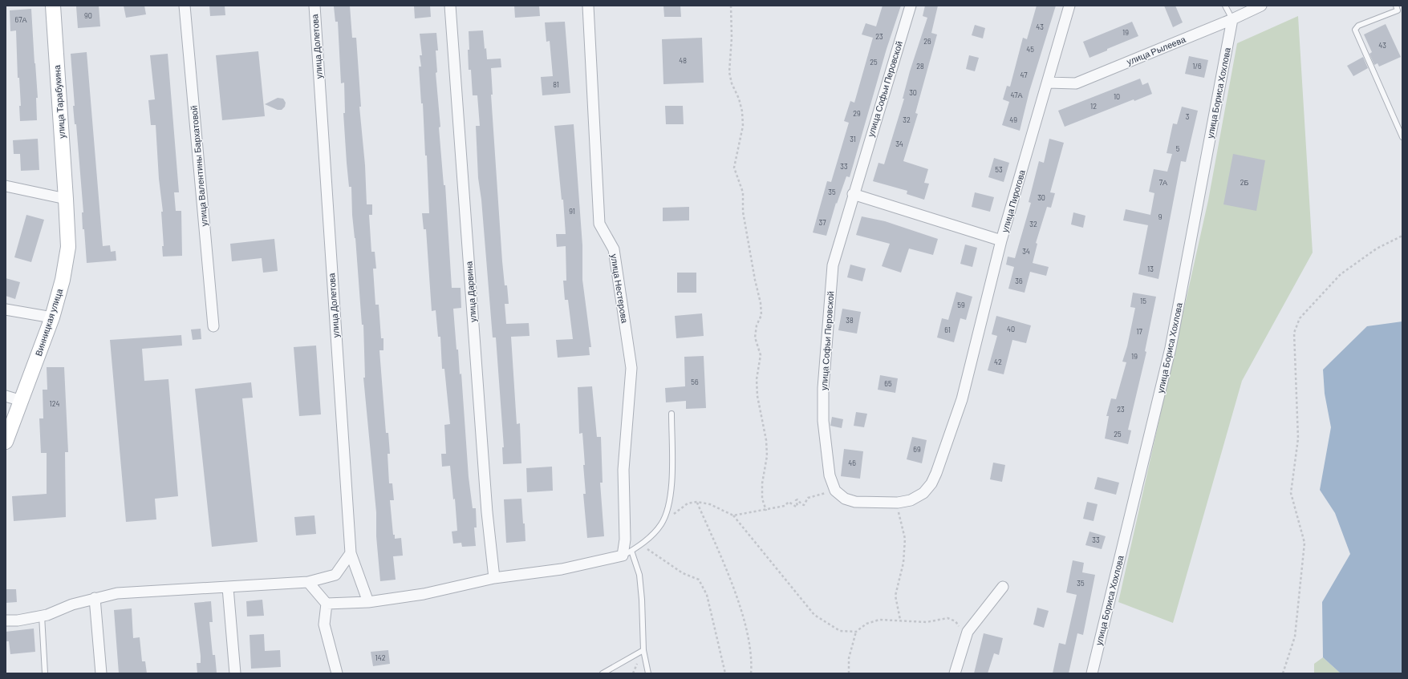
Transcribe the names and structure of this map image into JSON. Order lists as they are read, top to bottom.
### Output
{
  "streets": {
    "main road": ["улица Тарабукина", "Винницкая улица"],
    "street": [
      "улица Долетова",
      "улица Рылеева",
      "улица Софьи Перовской",
      "улица Бориса Хохлова",
      "улица Валентины Бархатовой",
      "улица Пирогова",
      "улица Нестерова",
      "улица Дарвина"
    ]
  },
  "crossings": [
    ["улица Рылеева", "улица Бориса Хохлова"],
    ["улица Рылеева", "улица Пирогова"],
    ["улица Тарабукина", "Винницкая улица"]
  ],
  "house_numbers": [
    "90",
    "67А",
    "43",
    "19",
    "23",
    "26",
    "43",
    "45",
    "48",
    "25",
    "28",
    "1/6",
    "47",
    "81",
    "30",
    "47А",
    "10",
    "12",
    "29",
    "3",
    "32",
    "49",
    "31",
    "34",
    "5",
    "33",
    "53",
    "7А",
    "2Б",
    "35",
    "30",
    "91",
    "9",
    "37",
    "32",
    "34",
    "13",
    "36",
    "15",
    "59",
    "38",
    "40",
    "61",
    "17",
    "19",
    "42",
    "56",
    "65",
    "124",
    "23",
    "25",
    "69",
    "46",
    "33",
    "35",
    "142"
  ]
}
